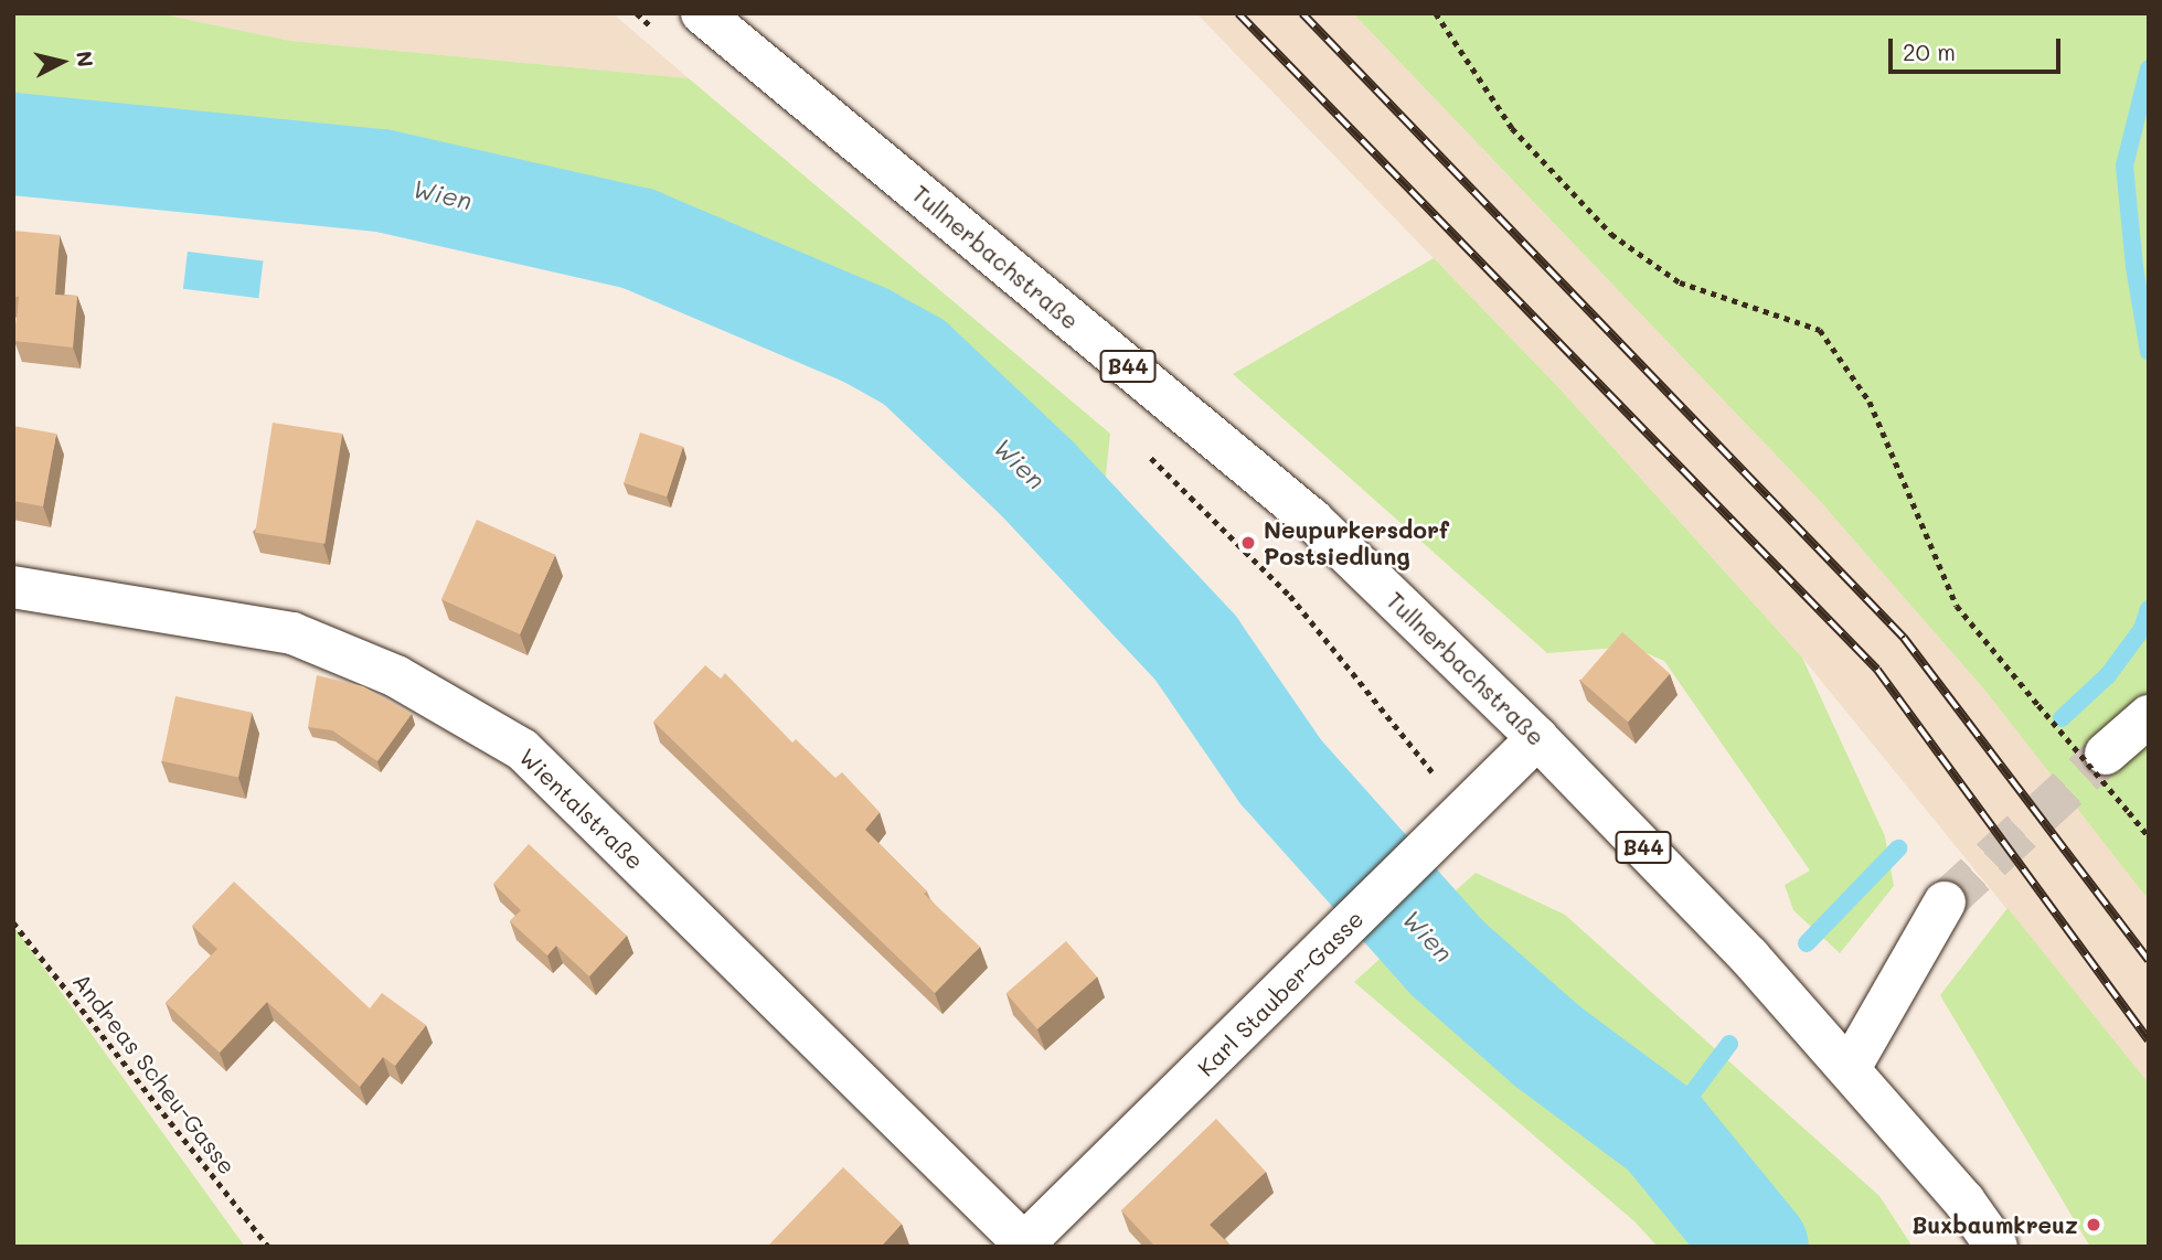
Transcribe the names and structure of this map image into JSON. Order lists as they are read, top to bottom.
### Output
{
  "streets": {
    "street": [
      "Tullnerbachstraße",
      "B44",
      "Wientalstraße",
      "Karl Stauber-Gasse"
    ],
    "path": ["Andreas Scheu-Gasse"]
  },
  "crossings": [
    ["Tullnerbachstraße", "B44"],
    ["Tullnerbachstraße", "Karl Stauber-Gasse"],
    ["Wientalstraße", "Karl Stauber-Gasse"]
  ],
  "water": ["Wien"],
  "places": ["Neupurkersdorf Postsiedlung", "Buxbaumkreuz"],
  "scale_bar": "20 m",
  "north": "right"
}
